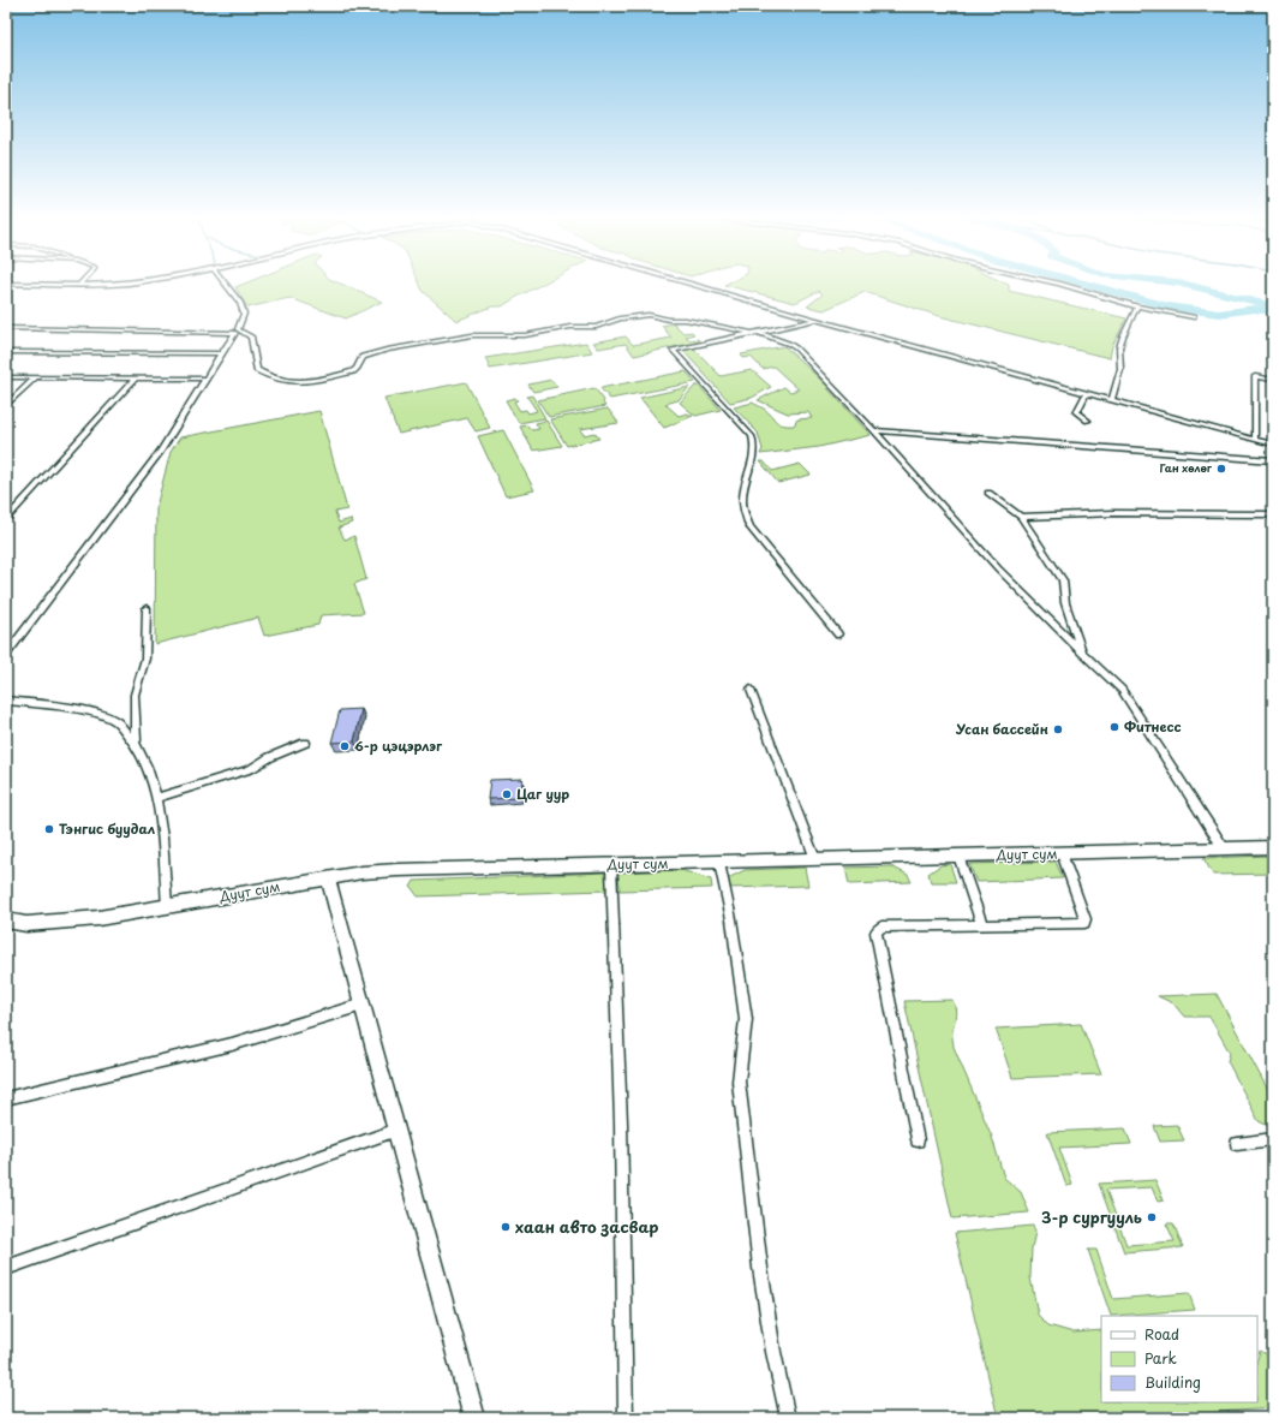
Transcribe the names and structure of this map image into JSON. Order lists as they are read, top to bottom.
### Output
{
  "streets": {
    "main road": ["Дуут сум"]
  },
  "places": [
    "Ган хөлөг",
    "Фитнесс",
    "Усан бассейн",
    "6-р цэцэрлэг",
    "Цаг уур",
    "Тэнгис буудал",
    "3-р сургууль",
    "хаан авто засвар"
  ],
  "legend": ["Road", "Park", "Building"]
}
